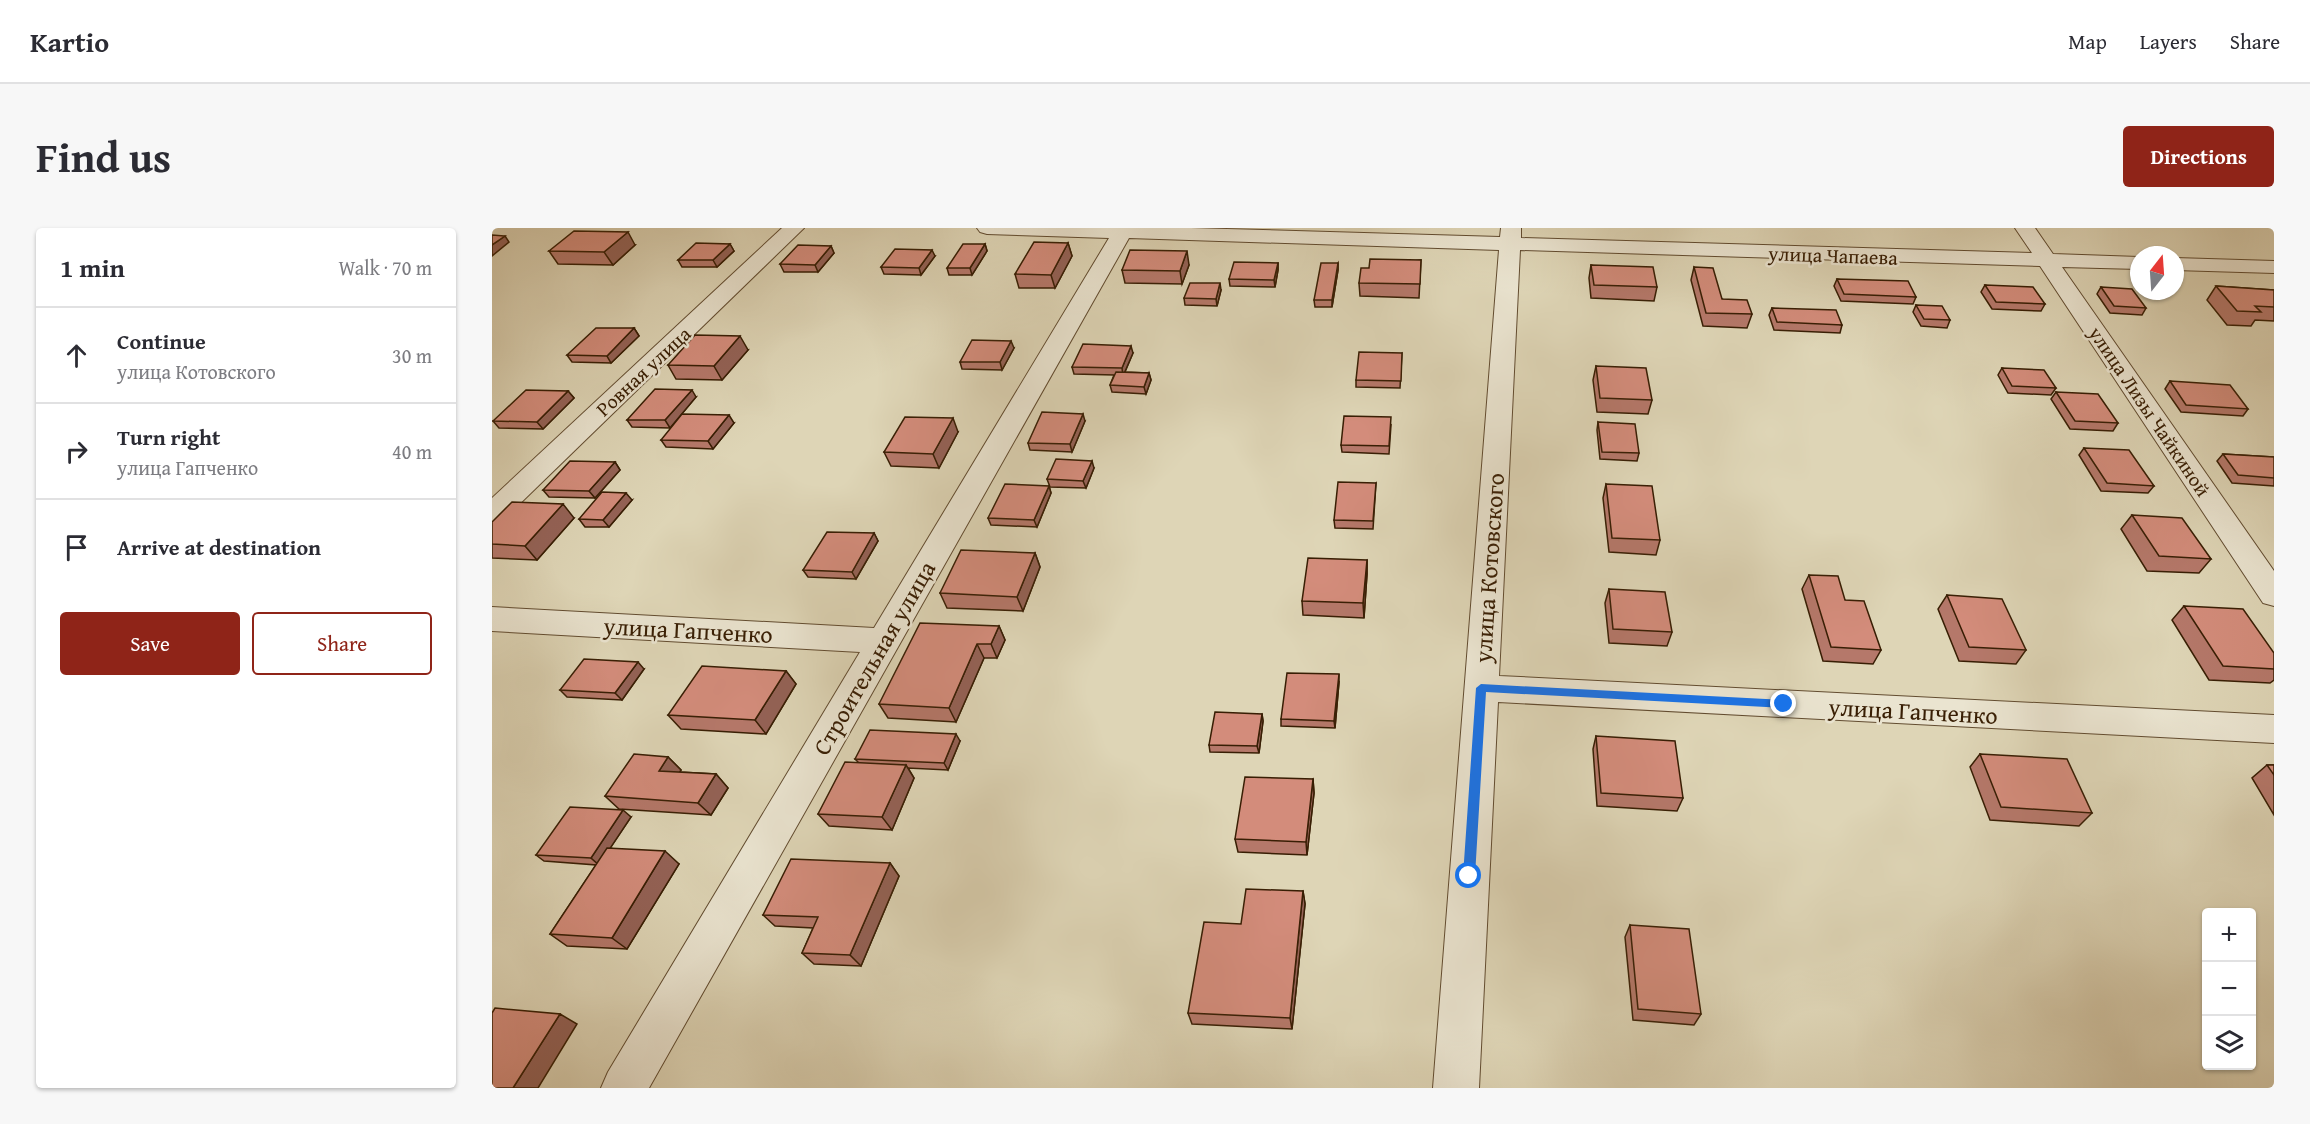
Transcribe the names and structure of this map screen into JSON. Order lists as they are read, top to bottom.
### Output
{
  "streets": {
    "street": [
      "улица Чапаева",
      "Ровная улица",
      "улица Лизы Чайкиной",
      "улица Котовского",
      "улица Гапченко",
      "Строительная улица"
    ]
  },
  "crossings": [
    ["улица Чапаева", "улица Лизы Чайкиной"],
    ["улица Чапаева", "улица Котовского"],
    ["улица Чапаева", "Строительная улица"],
    ["улица Котовского", "улица Гапченко"],
    ["улица Гапченко", "Строительная улица"]
  ],
  "north": "top",
  "page": {
    "header": "Kartio",
    "nav": ["Map", "Layers", "Share"],
    "title": "Find us",
    "buttons": [
      "Directions",
      ["Save", "Share"]
    ],
    "heading": ["1 min", "Walk · 70 m"],
    "list": [
      ["Continue", "улица Котовского", "30 m"],
      ["Turn right", "улица Гапченко", "40 m"],
      "Arrive at destination"
    ],
    "map_buttons": ["+", "−"]
  }
}
